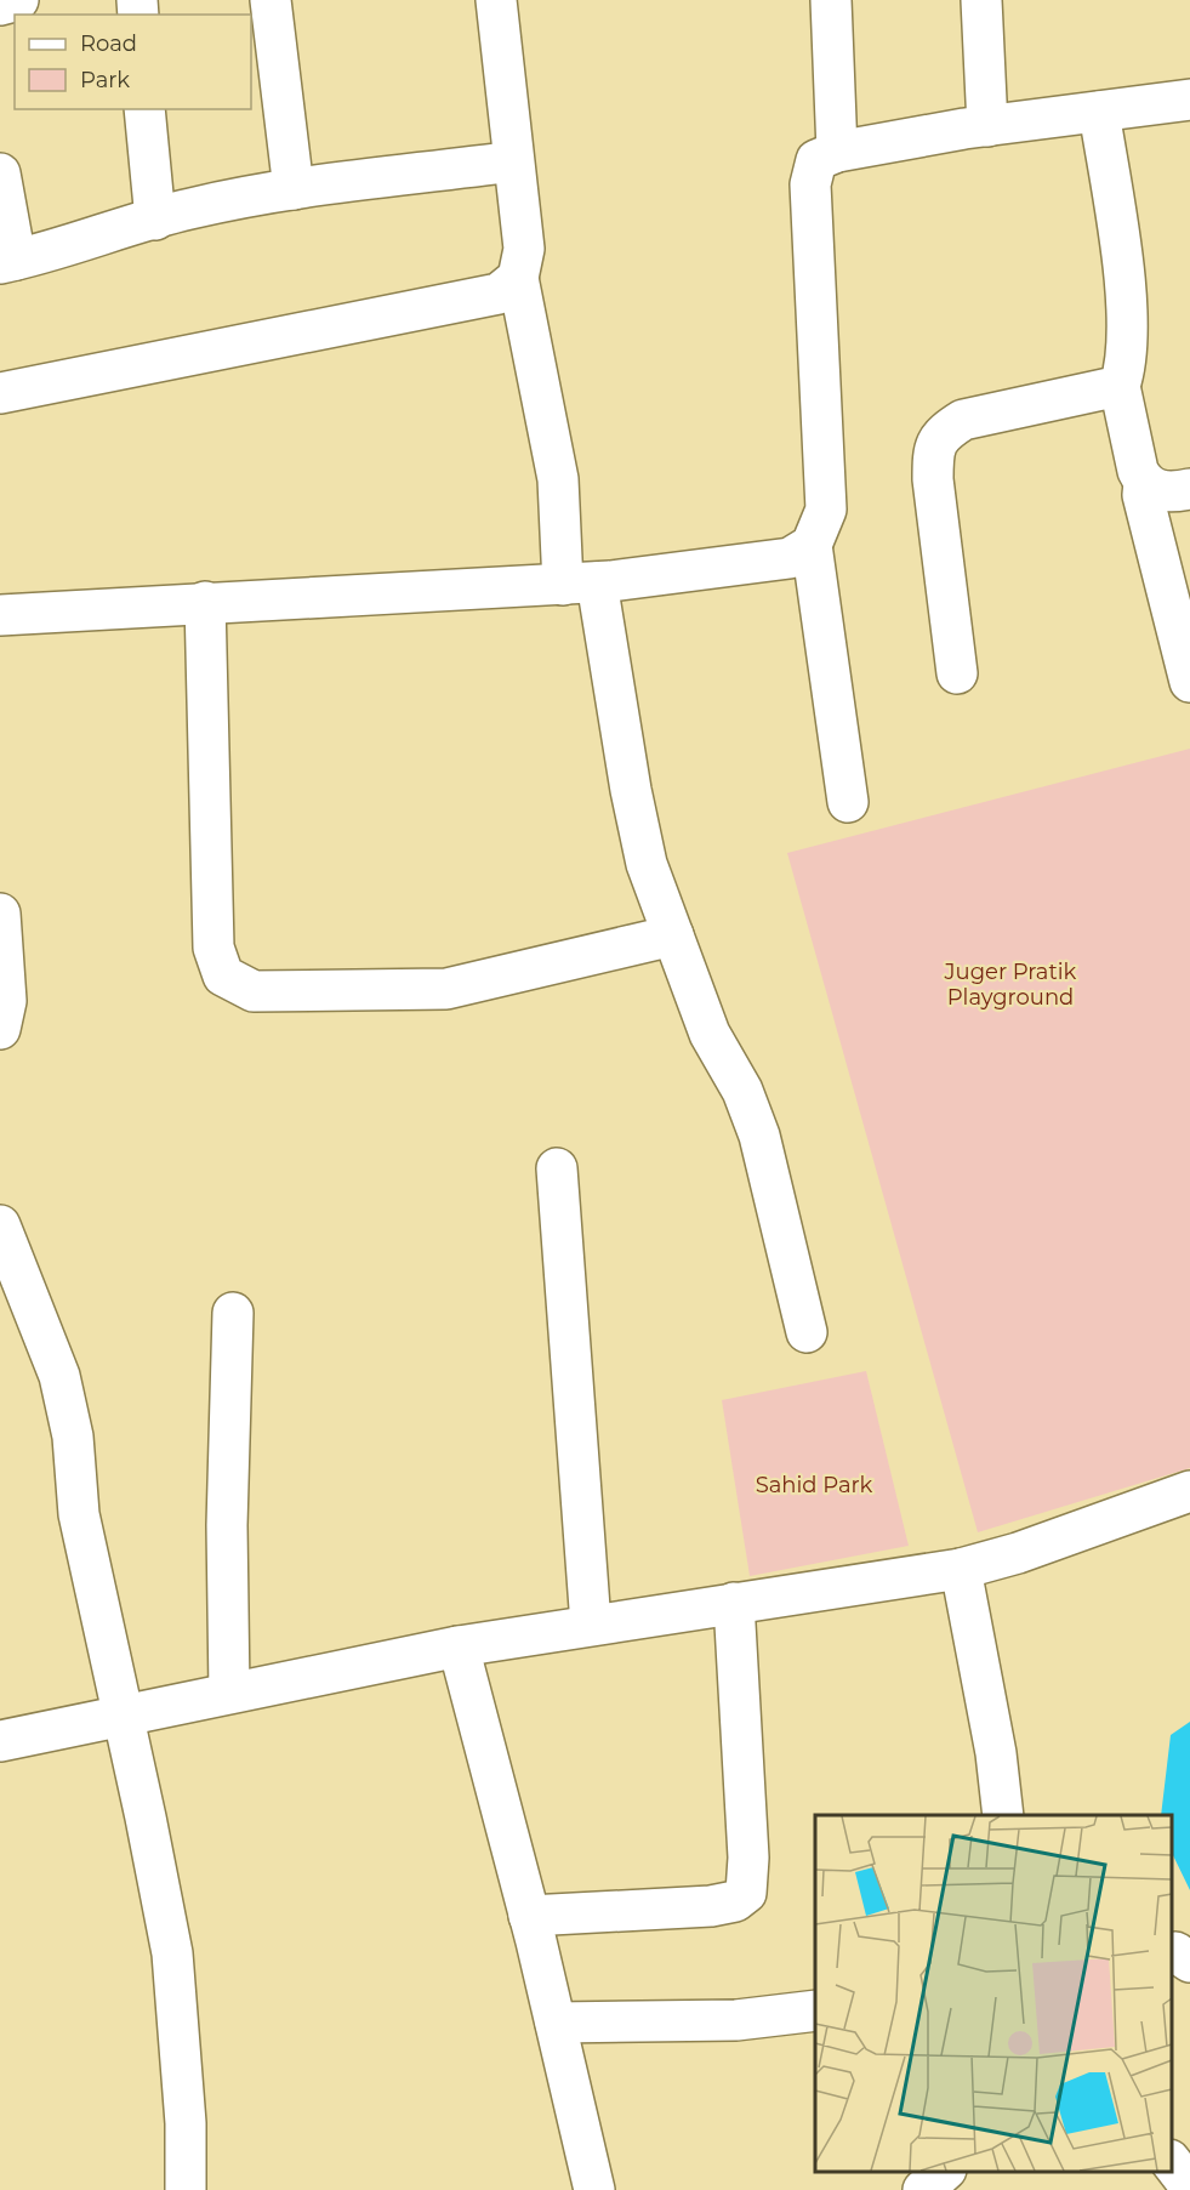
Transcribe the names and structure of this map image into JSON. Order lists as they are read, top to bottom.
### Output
{
  "parks": ["Juger Pratik Playground", "Sahid Park"],
  "legend": ["Road", "Park"]
}
